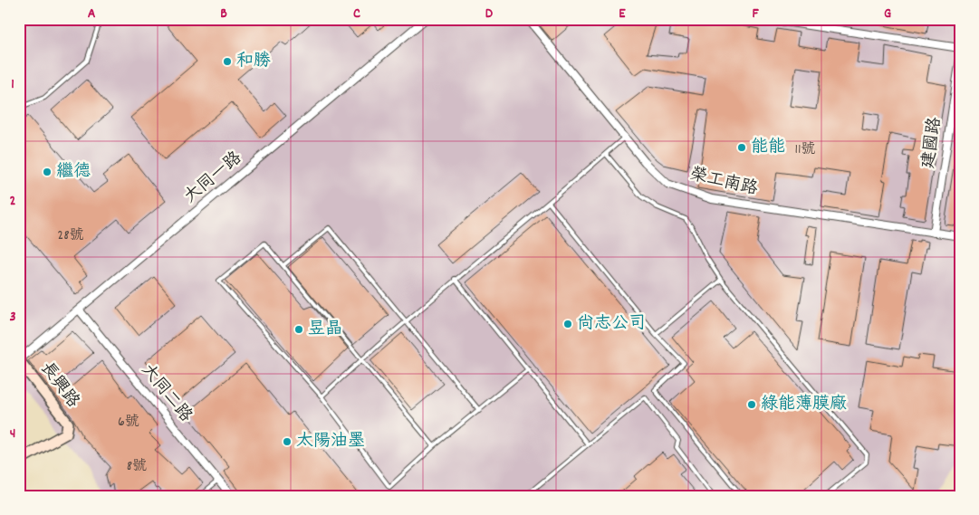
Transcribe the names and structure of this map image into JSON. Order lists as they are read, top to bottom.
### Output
{
  "streets": {
    "street": [
      "建國路",
      "大同一路",
      "榮工南路",
      "長興路",
      "大同二路"
    ]
  },
  "crossings": [
    ["建國路", "榮工南路"],
    ["大同一路", "長興路"],
    ["大同一路", "大同二路"]
  ],
  "places": [
    "和勝",
    "能能",
    "繼德",
    "尚志公司",
    "昱晶",
    "綠能薄膜廠",
    "太陽油墨"
  ],
  "house_numbers": [
    "11號",
    "28號",
    "6號",
    "8號"
  ],
  "grid": {
    "columns": [
      "A",
      "B",
      "C",
      "D",
      "E",
      "F",
      "G"
    ],
    "rows": [
      "1",
      "2",
      "3",
      "4"
    ]
  }
}
